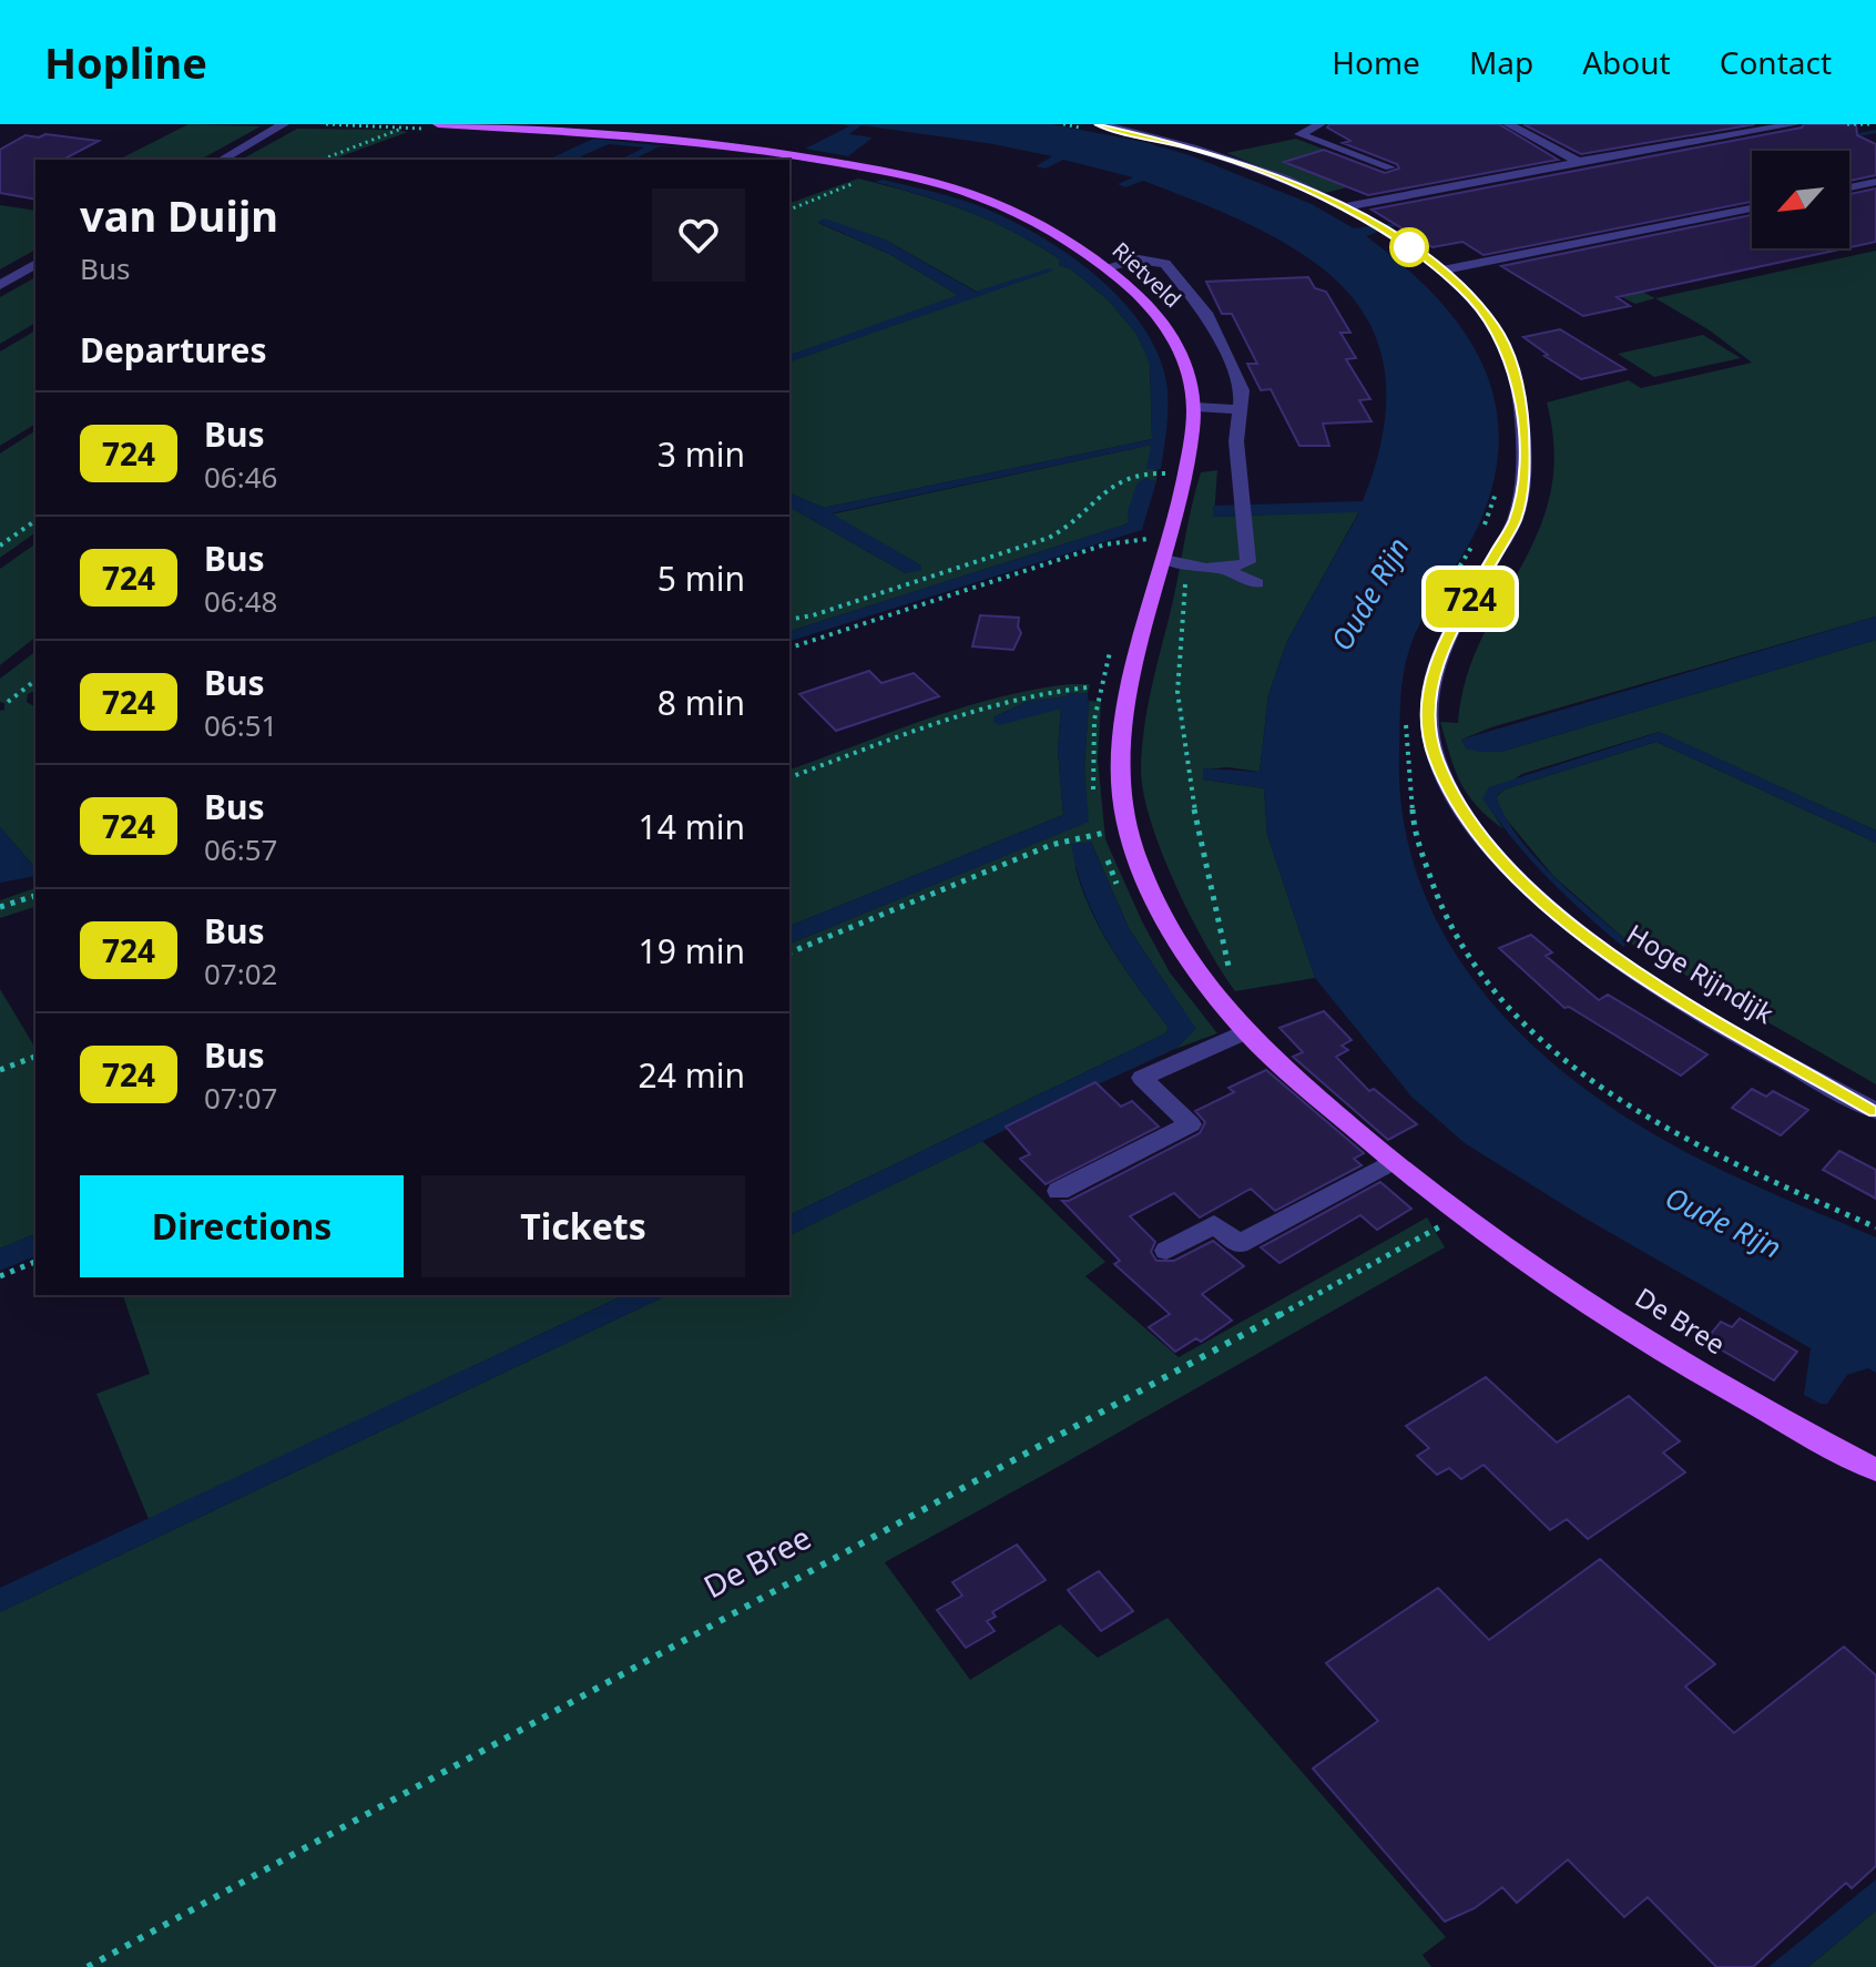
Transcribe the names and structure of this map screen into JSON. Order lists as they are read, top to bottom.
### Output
{
  "streets": {
    "main road": ["Rietveld", "De Bree"],
    "street": ["Hoge Rijndijk"]
  },
  "crossings": [
    ["Rietveld", "De Bree"]
  ],
  "water": ["Oude Rijn"],
  "lines": ["bus line 724"],
  "north": "bottom left",
  "page": {
    "header": "Hopline",
    "nav": [
      "Home",
      "Map",
      "About",
      "Contact"
    ],
    "on_map": "724",
    "heading": [
      ["van Duijn", "Bus"],
      "Departures"
    ],
    "list": [
      {
        "mark": "724",
        "name": "Bus",
        "note": "06:46",
        "value": "3 min"
      },
      {
        "mark": "724",
        "name": "Bus",
        "note": "06:48",
        "value": "5 min"
      },
      {
        "mark": "724",
        "name": "Bus",
        "note": "06:51",
        "value": "8 min"
      },
      {
        "mark": "724",
        "name": "Bus",
        "note": "06:57",
        "value": "14 min"
      },
      {
        "mark": "724",
        "name": "Bus",
        "note": "07:02",
        "value": "19 min"
      },
      {
        "mark": "724",
        "name": "Bus",
        "note": "07:07",
        "value": "24 min"
      }
    ],
    "buttons": ["Directions", "Tickets"]
  }
}
